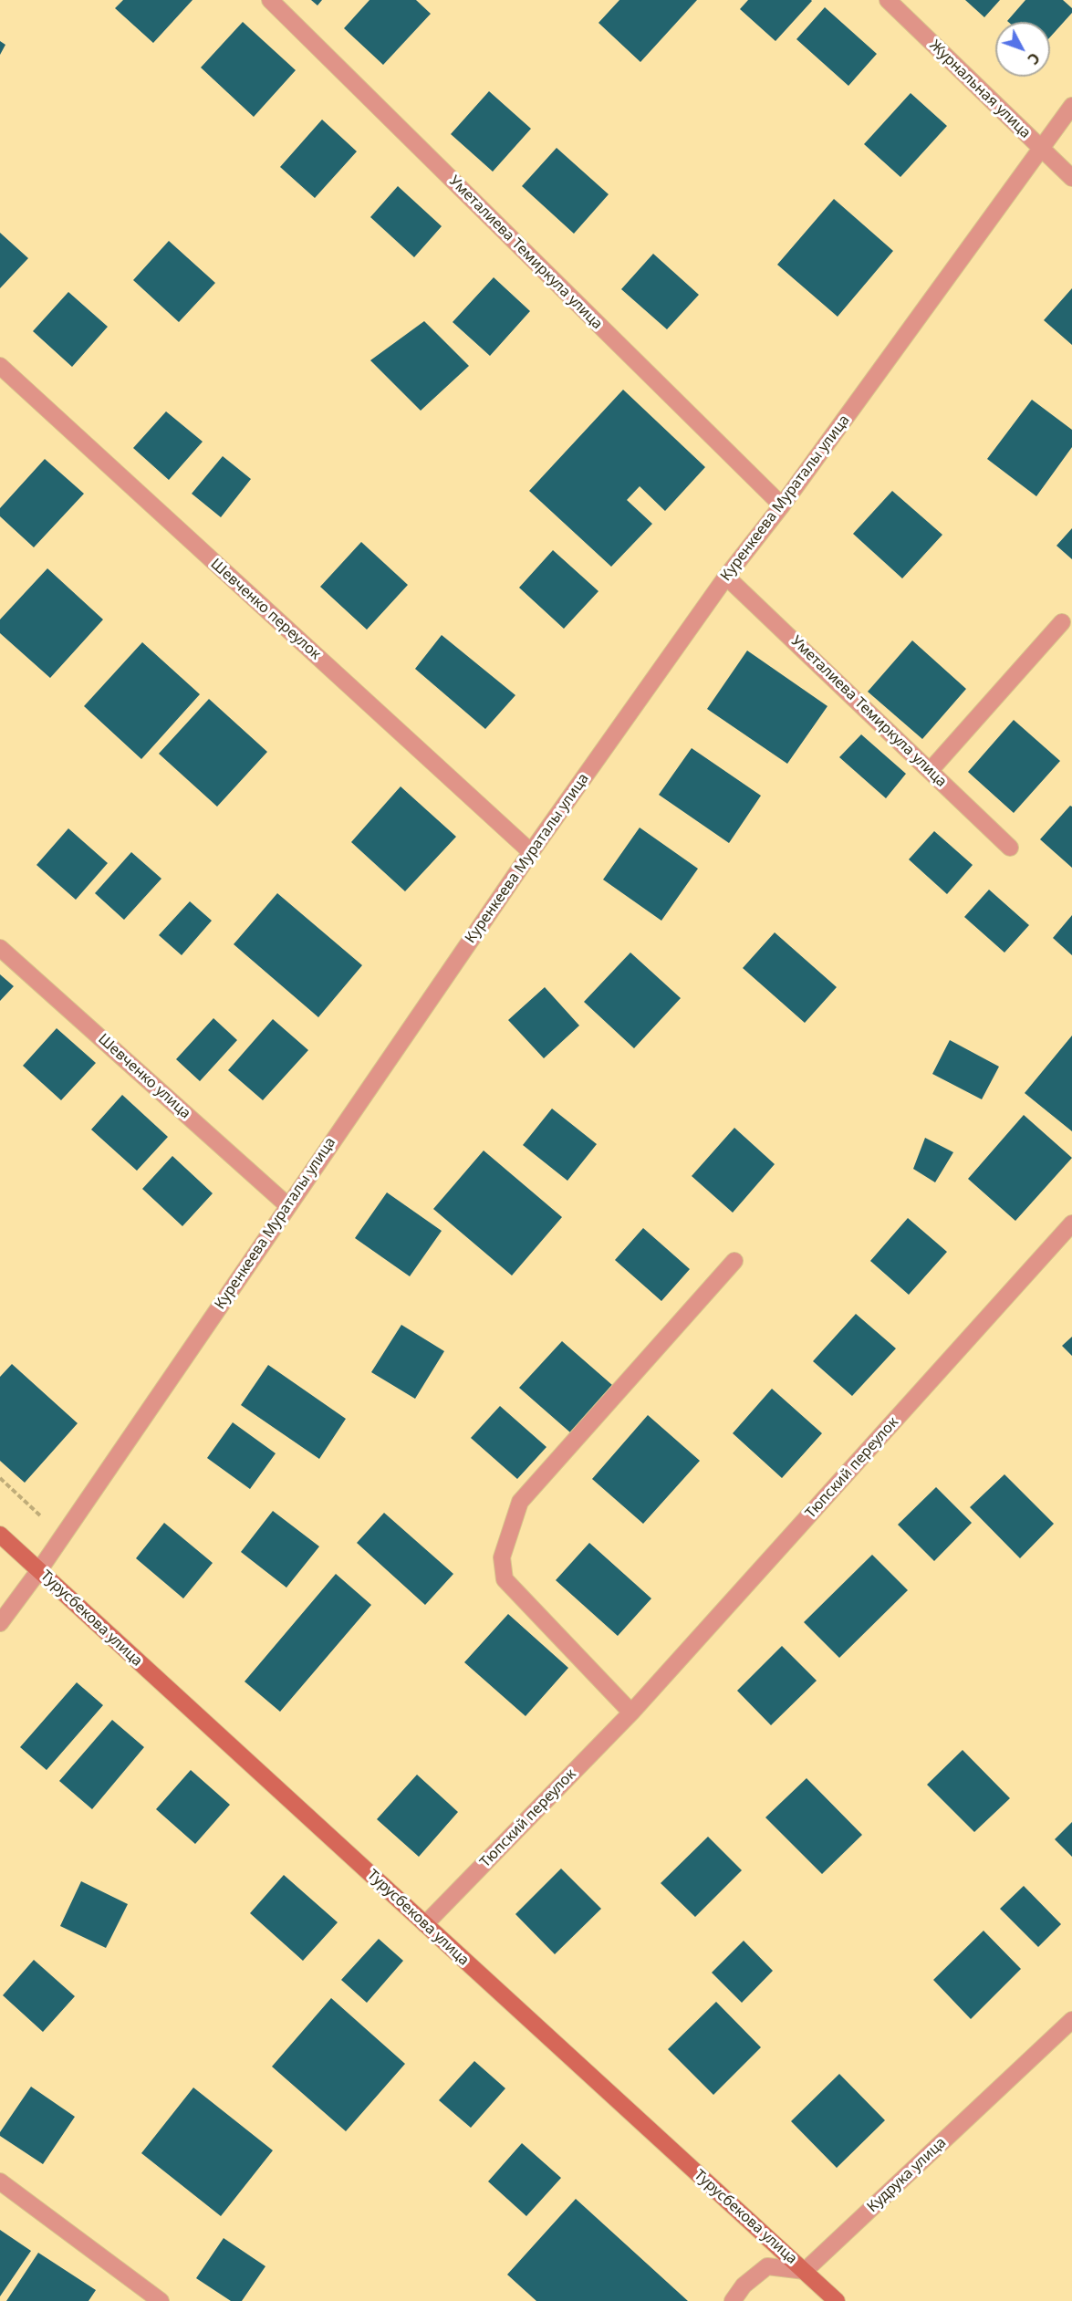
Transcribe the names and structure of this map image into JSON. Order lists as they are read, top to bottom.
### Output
{
  "streets": {
    "street": [
      "Журнальная улица",
      "Уметалиева Темиркула улица",
      "Куренкеева Мураталы улица",
      "Шевченко переулок",
      "Шевченко улица",
      "Тюпский переулок",
      "Турусбекова улица",
      "Кудрука улица"
    ]
  },
  "crossings": [
    ["Журнальная улица", "Куренкеева Мураталы улица"],
    ["Уметалиева Темиркула улица", "Куренкеева Мураталы улица"],
    ["Куренкеева Мураталы улица", "Шевченко переулок"],
    ["Куренкеева Мураталы улица", "Шевченко улица"],
    ["Куренкеева Мураталы улица", "Турусбекова улица"],
    ["Тюпский переулок", "Турусбекова улица"],
    ["Турусбекова улица", "Кудрука улица"]
  ],
  "north": "bottom right"
}
